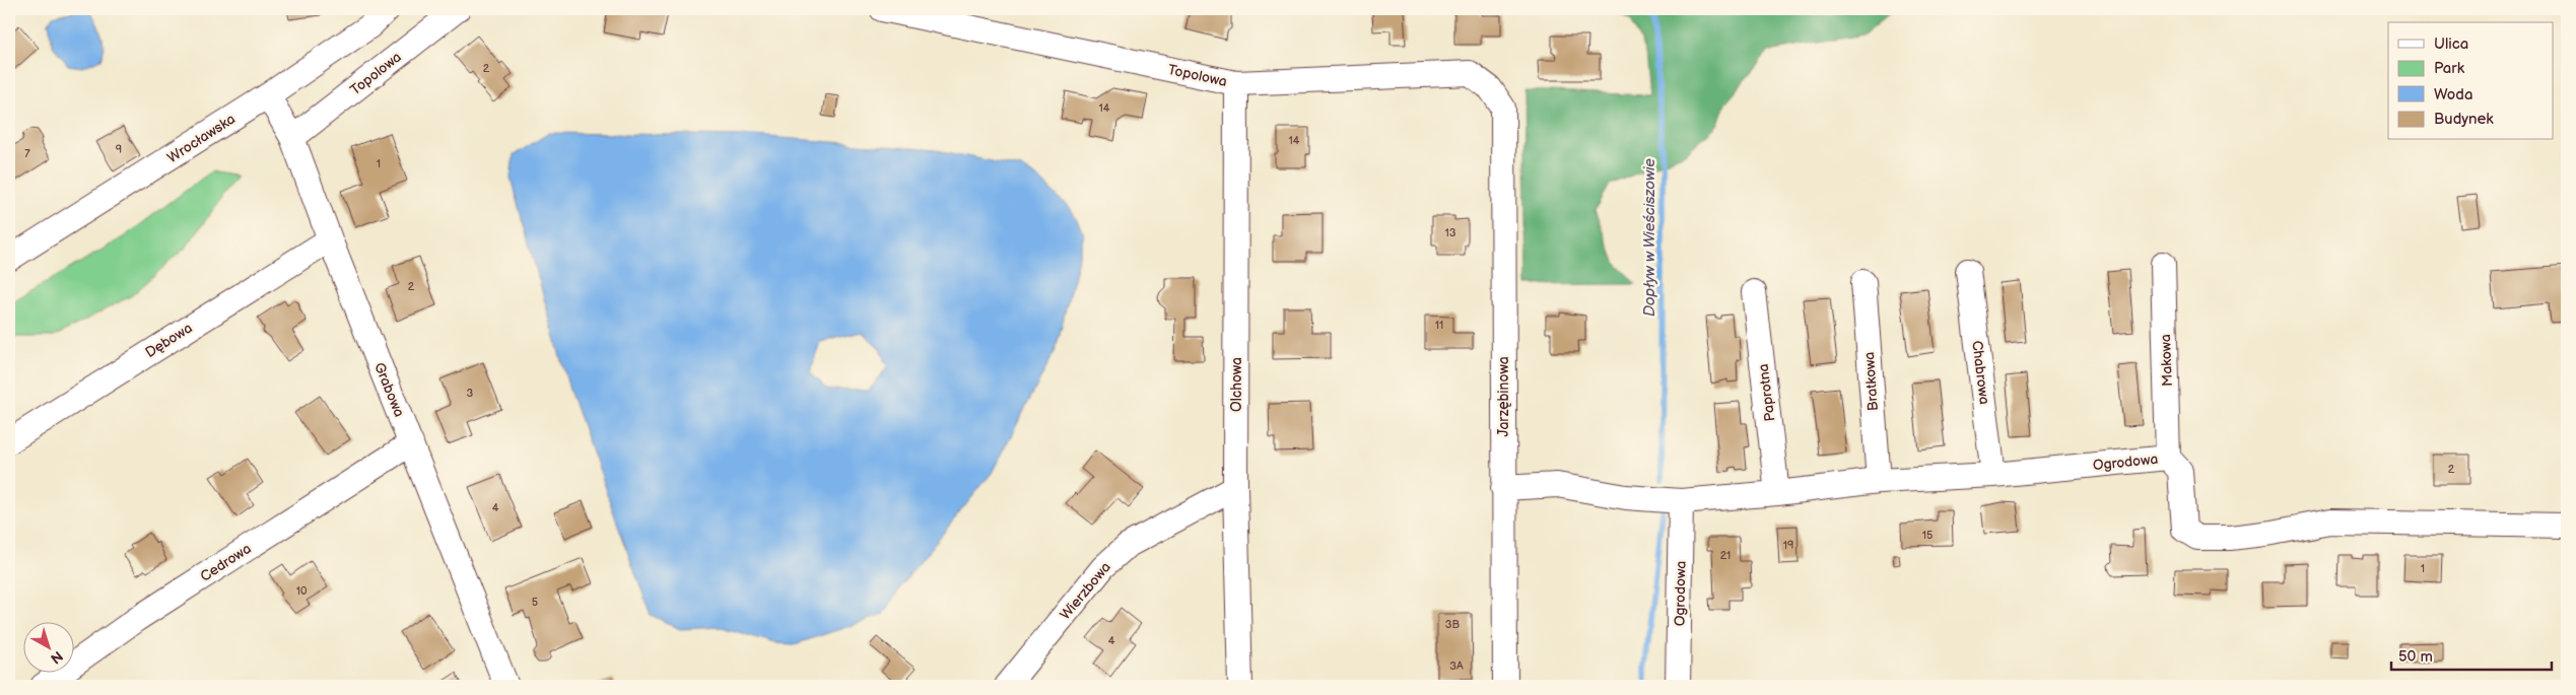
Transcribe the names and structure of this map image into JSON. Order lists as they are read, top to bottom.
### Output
{
  "streets": {
    "street": [
      "Topolowa",
      "Wrocławska",
      "Dębowa",
      "Makowa",
      "Chabrowa",
      "Bratkowa",
      "Olchowa",
      "Grabowa",
      "Paprotna",
      "Jarzębinowa",
      "Ogrodowa",
      "Cedrowa",
      "Wierzbowa"
    ]
  },
  "crossings": [
    ["Topolowa", "Olchowa"],
    ["Topolowa", "Grabowa"],
    ["Topolowa", "Jarzębinowa"],
    ["Wrocławska", "Grabowa"],
    ["Dębowa", "Grabowa"],
    ["Makowa", "Ogrodowa"],
    ["Chabrowa", "Ogrodowa"],
    ["Bratkowa", "Ogrodowa"],
    ["Olchowa", "Wierzbowa"],
    ["Grabowa", "Cedrowa"],
    ["Paprotna", "Ogrodowa"],
    ["Jarzębinowa", "Ogrodowa"]
  ],
  "water": ["Dopływ w Wieściszowie"],
  "house_numbers": [
    "2",
    "14",
    "14",
    "9",
    "7",
    "1",
    "13",
    "2",
    "11",
    "3",
    "2",
    "4",
    "15",
    "19",
    "21",
    "1",
    "10",
    "5",
    "3B",
    "4",
    "3A"
  ],
  "legend": [
    "Ulica",
    "Park",
    "Woda",
    "Budynek"
  ],
  "scale_bar": "50 m",
  "north": "bottom right"
}
